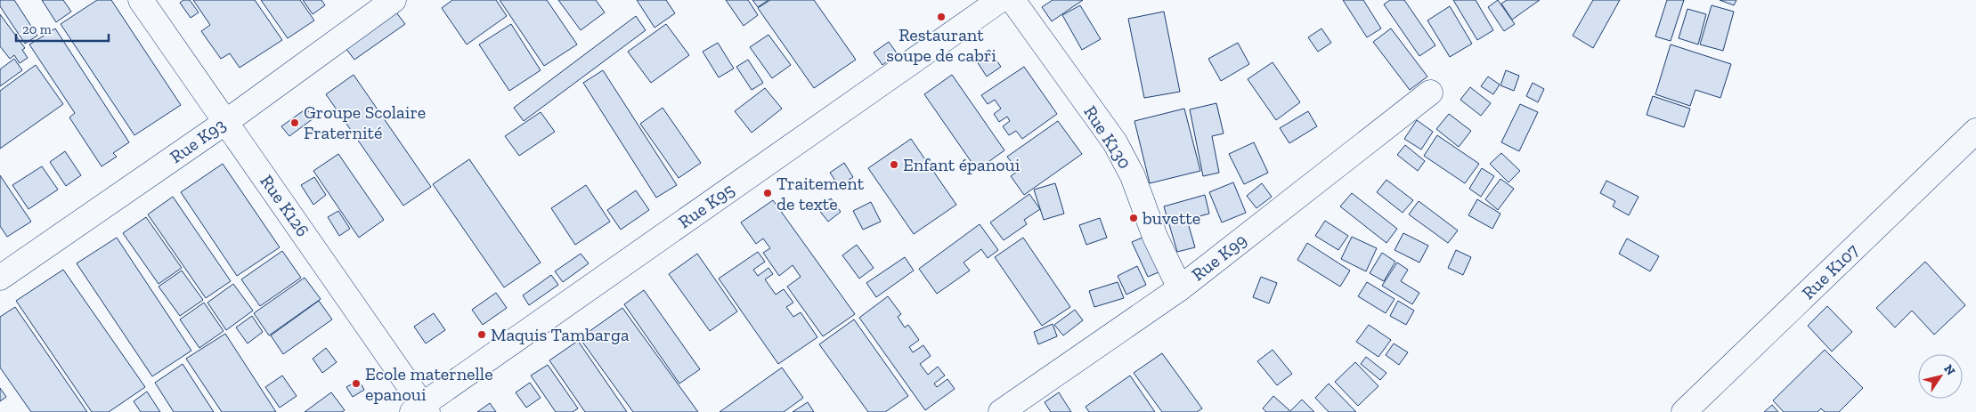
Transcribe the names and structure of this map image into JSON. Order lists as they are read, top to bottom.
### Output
{
  "streets": {
    "street": [
      "Rue K130",
      "Rue K93",
      "Rue K126",
      "Rue K95",
      "Rue K99",
      "Rue K107"
    ]
  },
  "crossings": [
    ["Rue K130", "Rue K99"],
    ["Rue K93", "Rue K126"],
    ["Rue K126", "Rue K95"]
  ],
  "places": [
    "Restaurant soupe de cabri",
    "Groupe Scolaire Fraternité",
    "Enfant épanoui",
    "Traitement de texte",
    "buvette",
    "Maquis Tambarga",
    "Ecole maternelle epanoui"
  ],
  "scale_bar": "20 m",
  "north": "top right"
}
